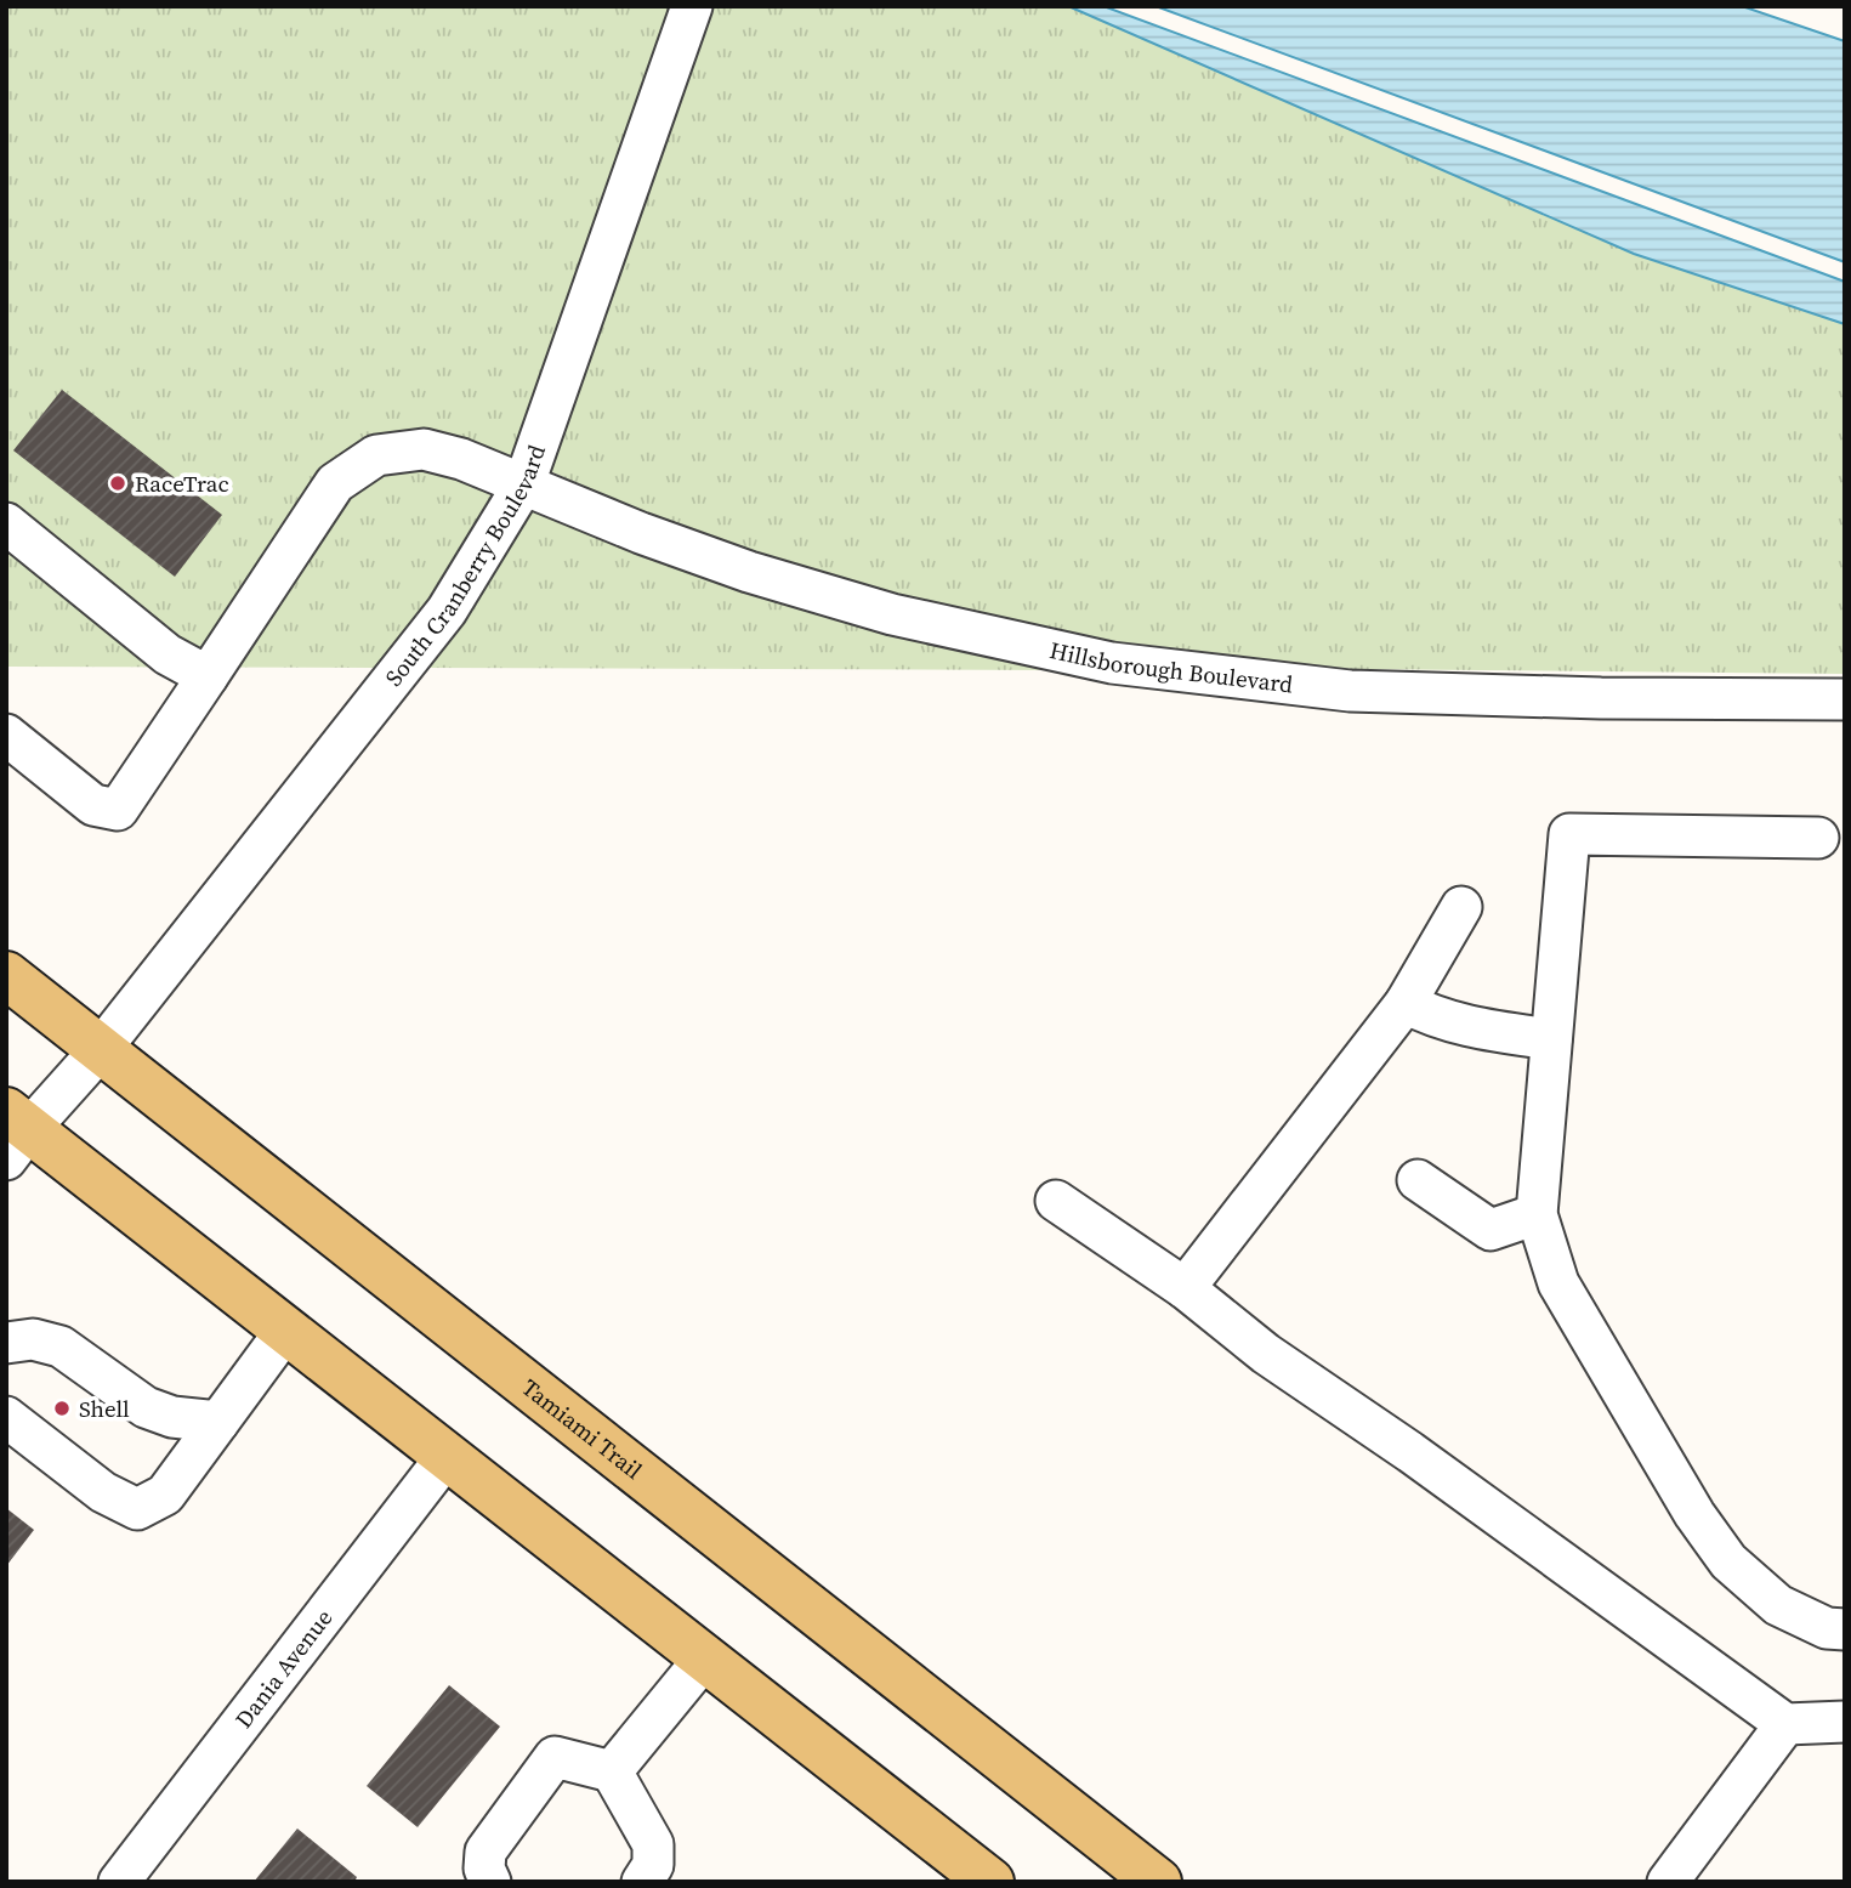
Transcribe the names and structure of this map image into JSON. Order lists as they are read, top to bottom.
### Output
{
  "streets": {
    "main road": ["Tamiami Trail"],
    "street": ["South Cranberry Boulevard", "Hillsborough Boulevard", "Dania Avenue"]
  },
  "crossings": [
    ["South Cranberry Boulevard", "Hillsborough Boulevard"],
    ["South Cranberry Boulevard", "Tamiami Trail"]
  ],
  "places": ["RaceTrac", "Shell"]
}
